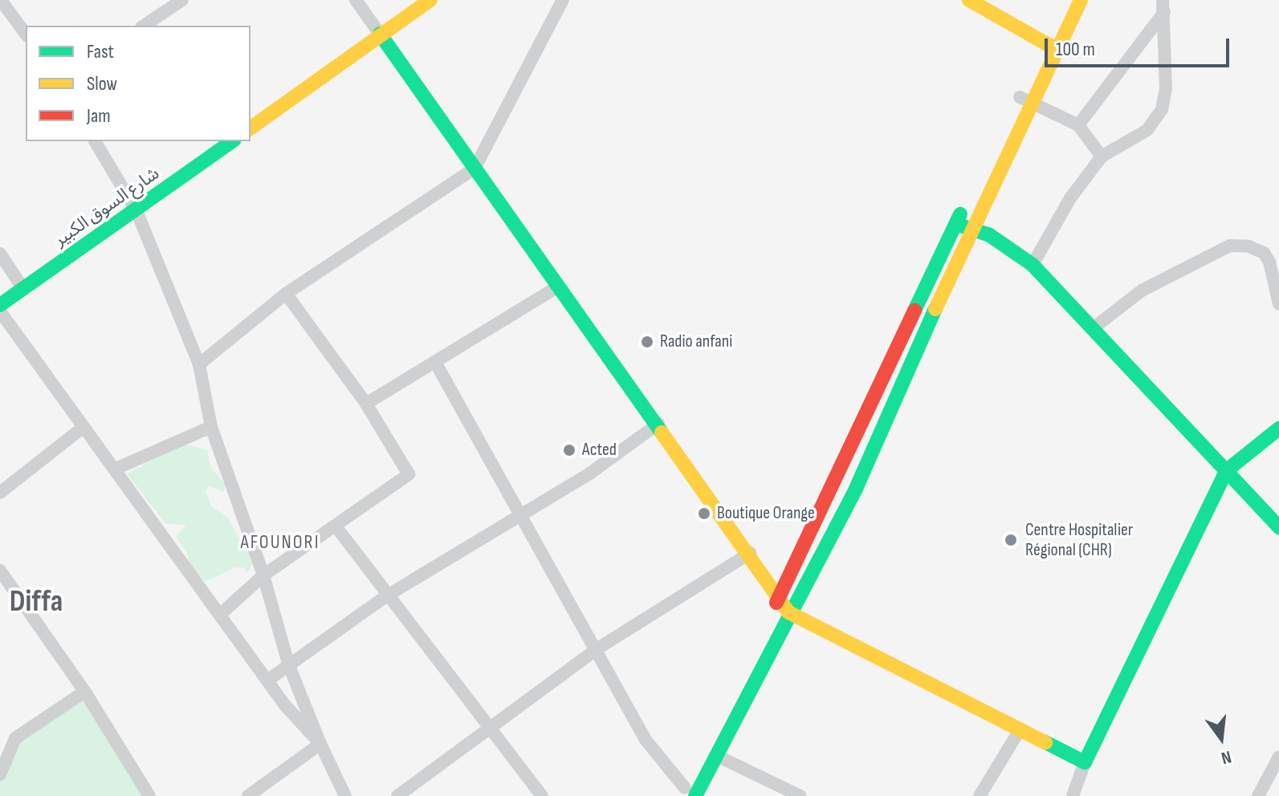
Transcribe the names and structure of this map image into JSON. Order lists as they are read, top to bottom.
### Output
{
  "streets": {
    "main road": ["شارع السوق الكبير"]
  },
  "districts": ["AFOUNORI", "Diffa"],
  "places": [
    "Radio anfani",
    "Acted",
    "Boutique Orange",
    "Centre Hospitalier Régional (CHR)"
  ],
  "legend": ["Fast", "Slow", "Jam"],
  "scale_bar": "100 m",
  "north": "bottom"
}
